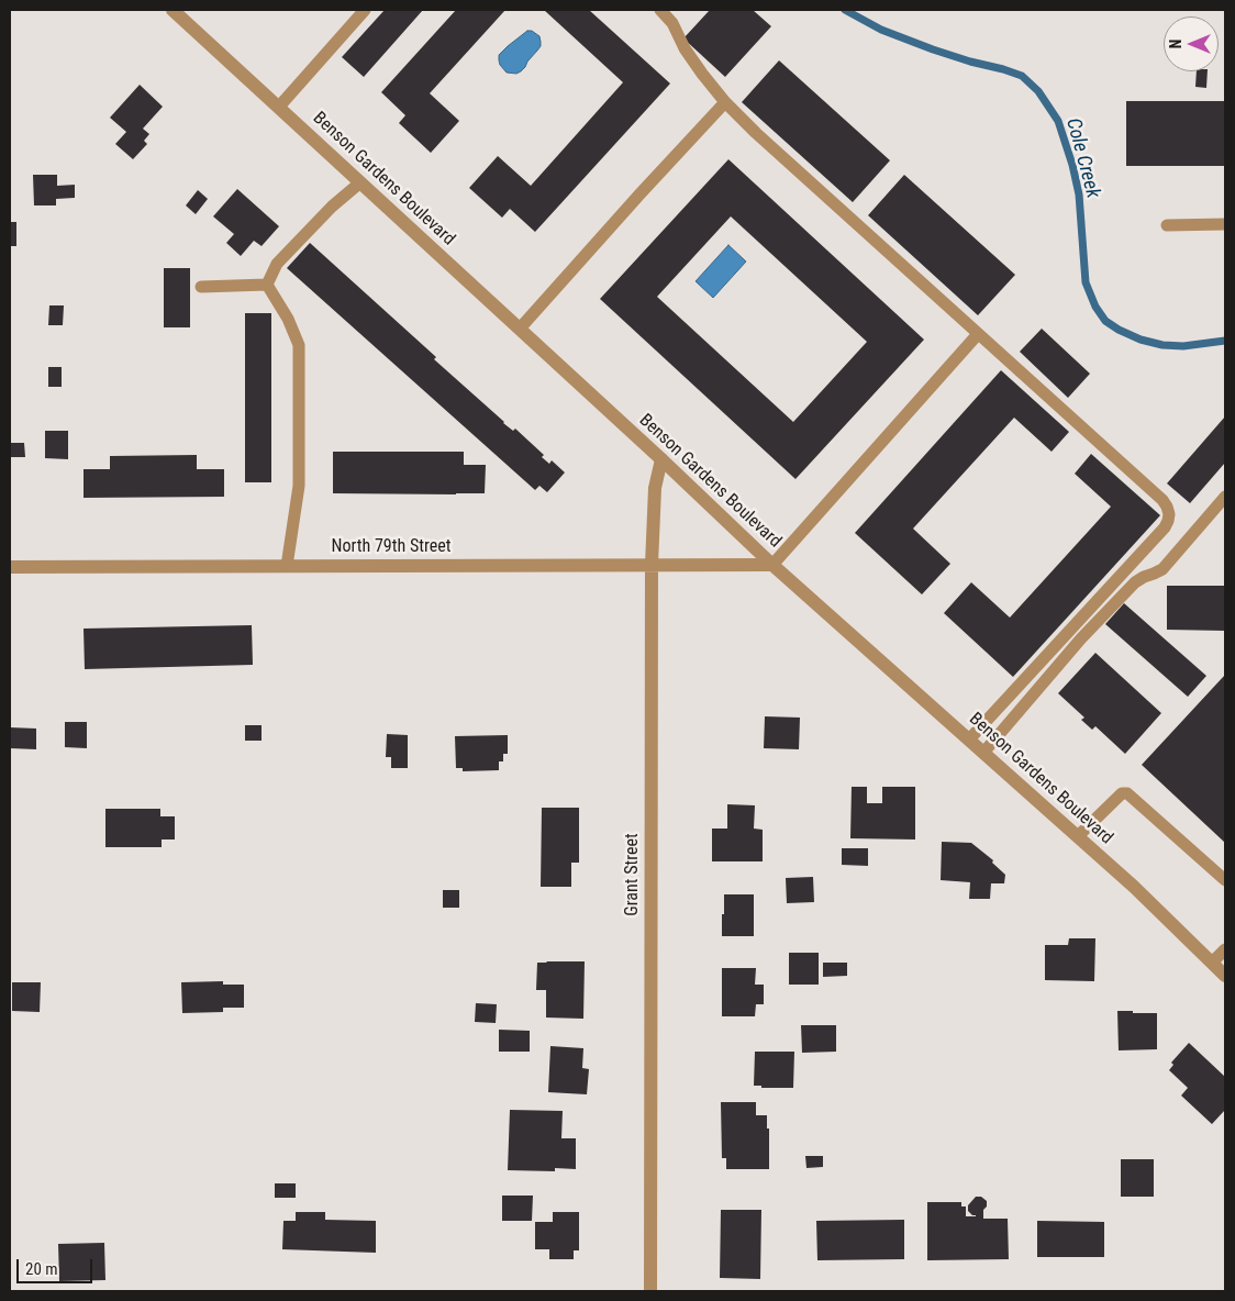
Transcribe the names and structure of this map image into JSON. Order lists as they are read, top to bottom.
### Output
{
  "streets": {
    "street": ["Benson Gardens Boulevard", "North 79th Street", "Grant Street"]
  },
  "crossings": [
    ["Benson Gardens Boulevard", "North 79th Street"],
    ["Benson Gardens Boulevard", "Grant Street"],
    ["North 79th Street", "Grant Street"]
  ],
  "water": ["Cole Creek"],
  "scale_bar": "20 m",
  "north": "left"
}
